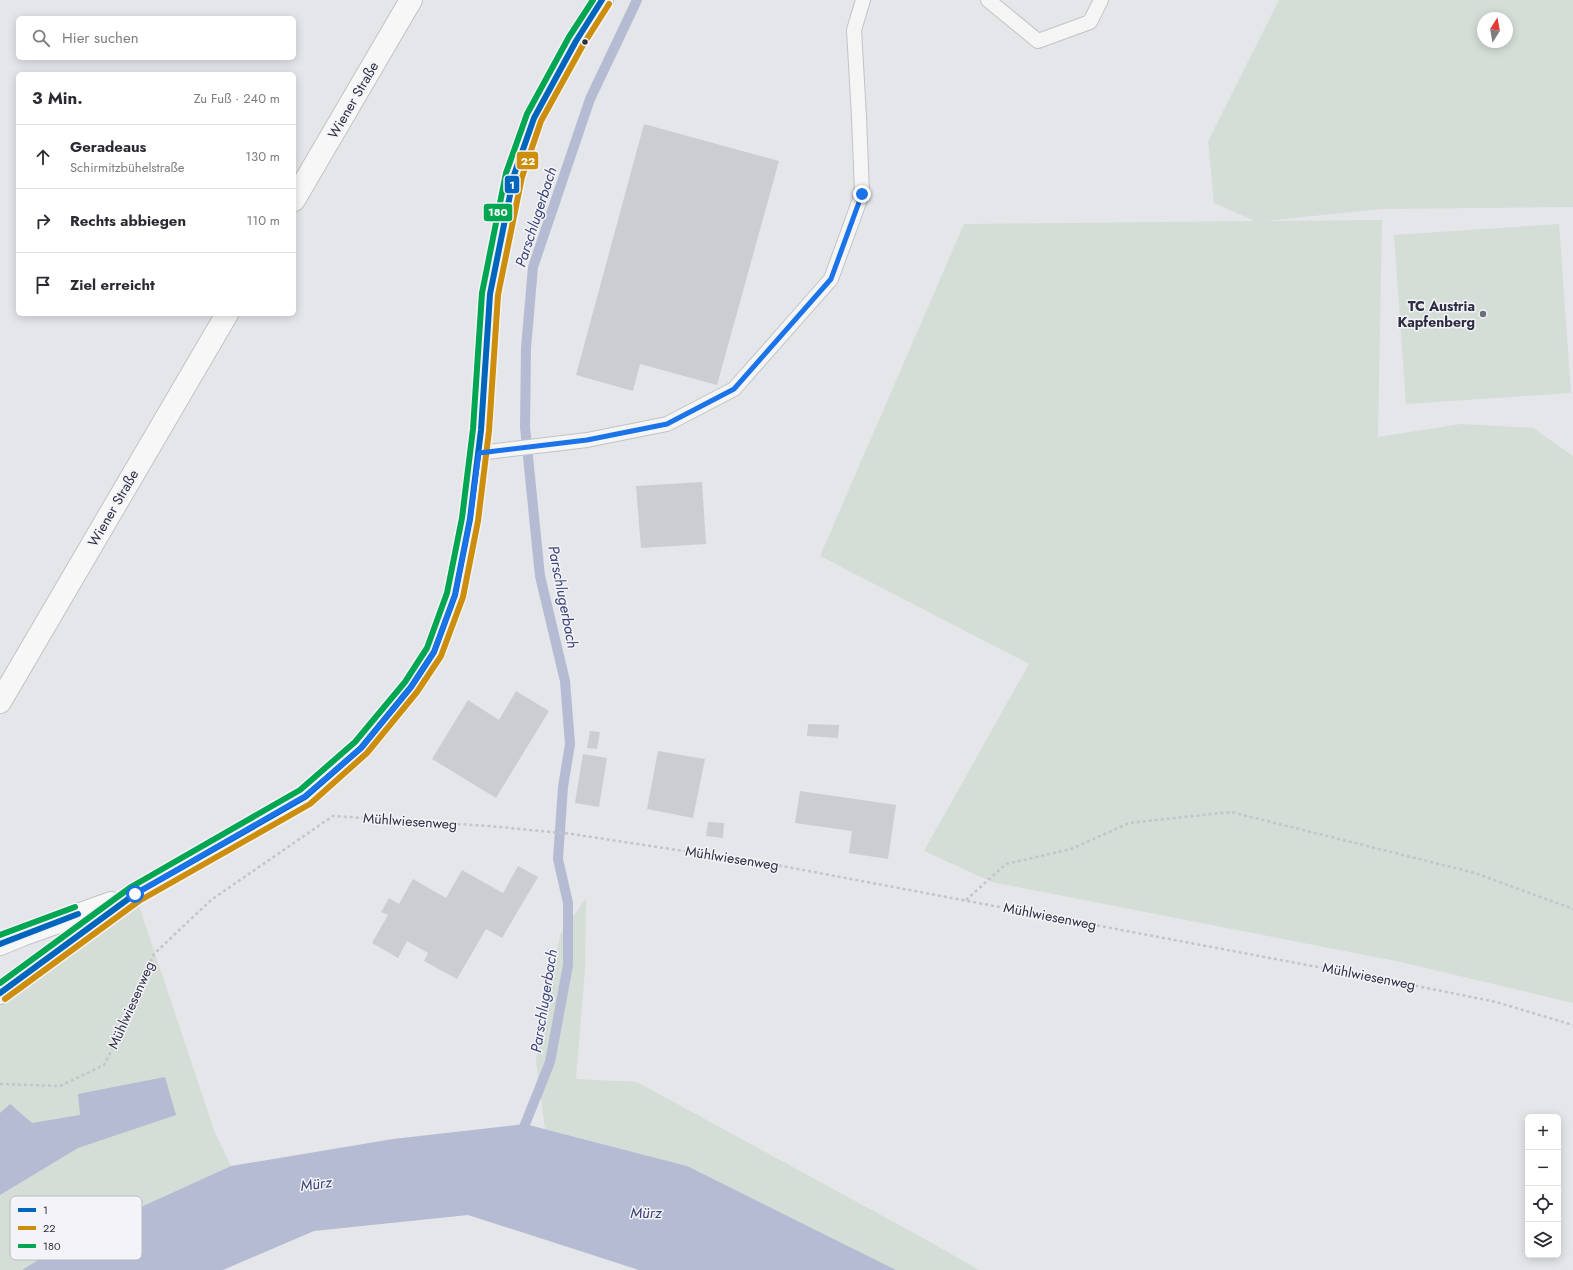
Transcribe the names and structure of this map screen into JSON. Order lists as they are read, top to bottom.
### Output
{
  "streets": {
    "main road": ["Wiener Straße"],
    "path": ["Mühlwiesenweg"]
  },
  "water": ["Parschlugerbach", "Mürz"],
  "places": ["TC Austria Kapfenberg"],
  "lines": ["transit line 1", "transit line 180", "transit line 22"],
  "legend": ["1", "22", "180"],
  "north": "top",
  "page": {
    "search": "Hier suchen",
    "heading": ["3 Min.", "Zu Fuß · 240 m"],
    "list": [
      ["Geradeaus", "Schirmitzbühelstraße", "130 m"],
      ["Rechts abbiegen", "110 m"],
      "Ziel erreicht"
    ],
    "map_buttons": ["+", "−"]
  }
}
